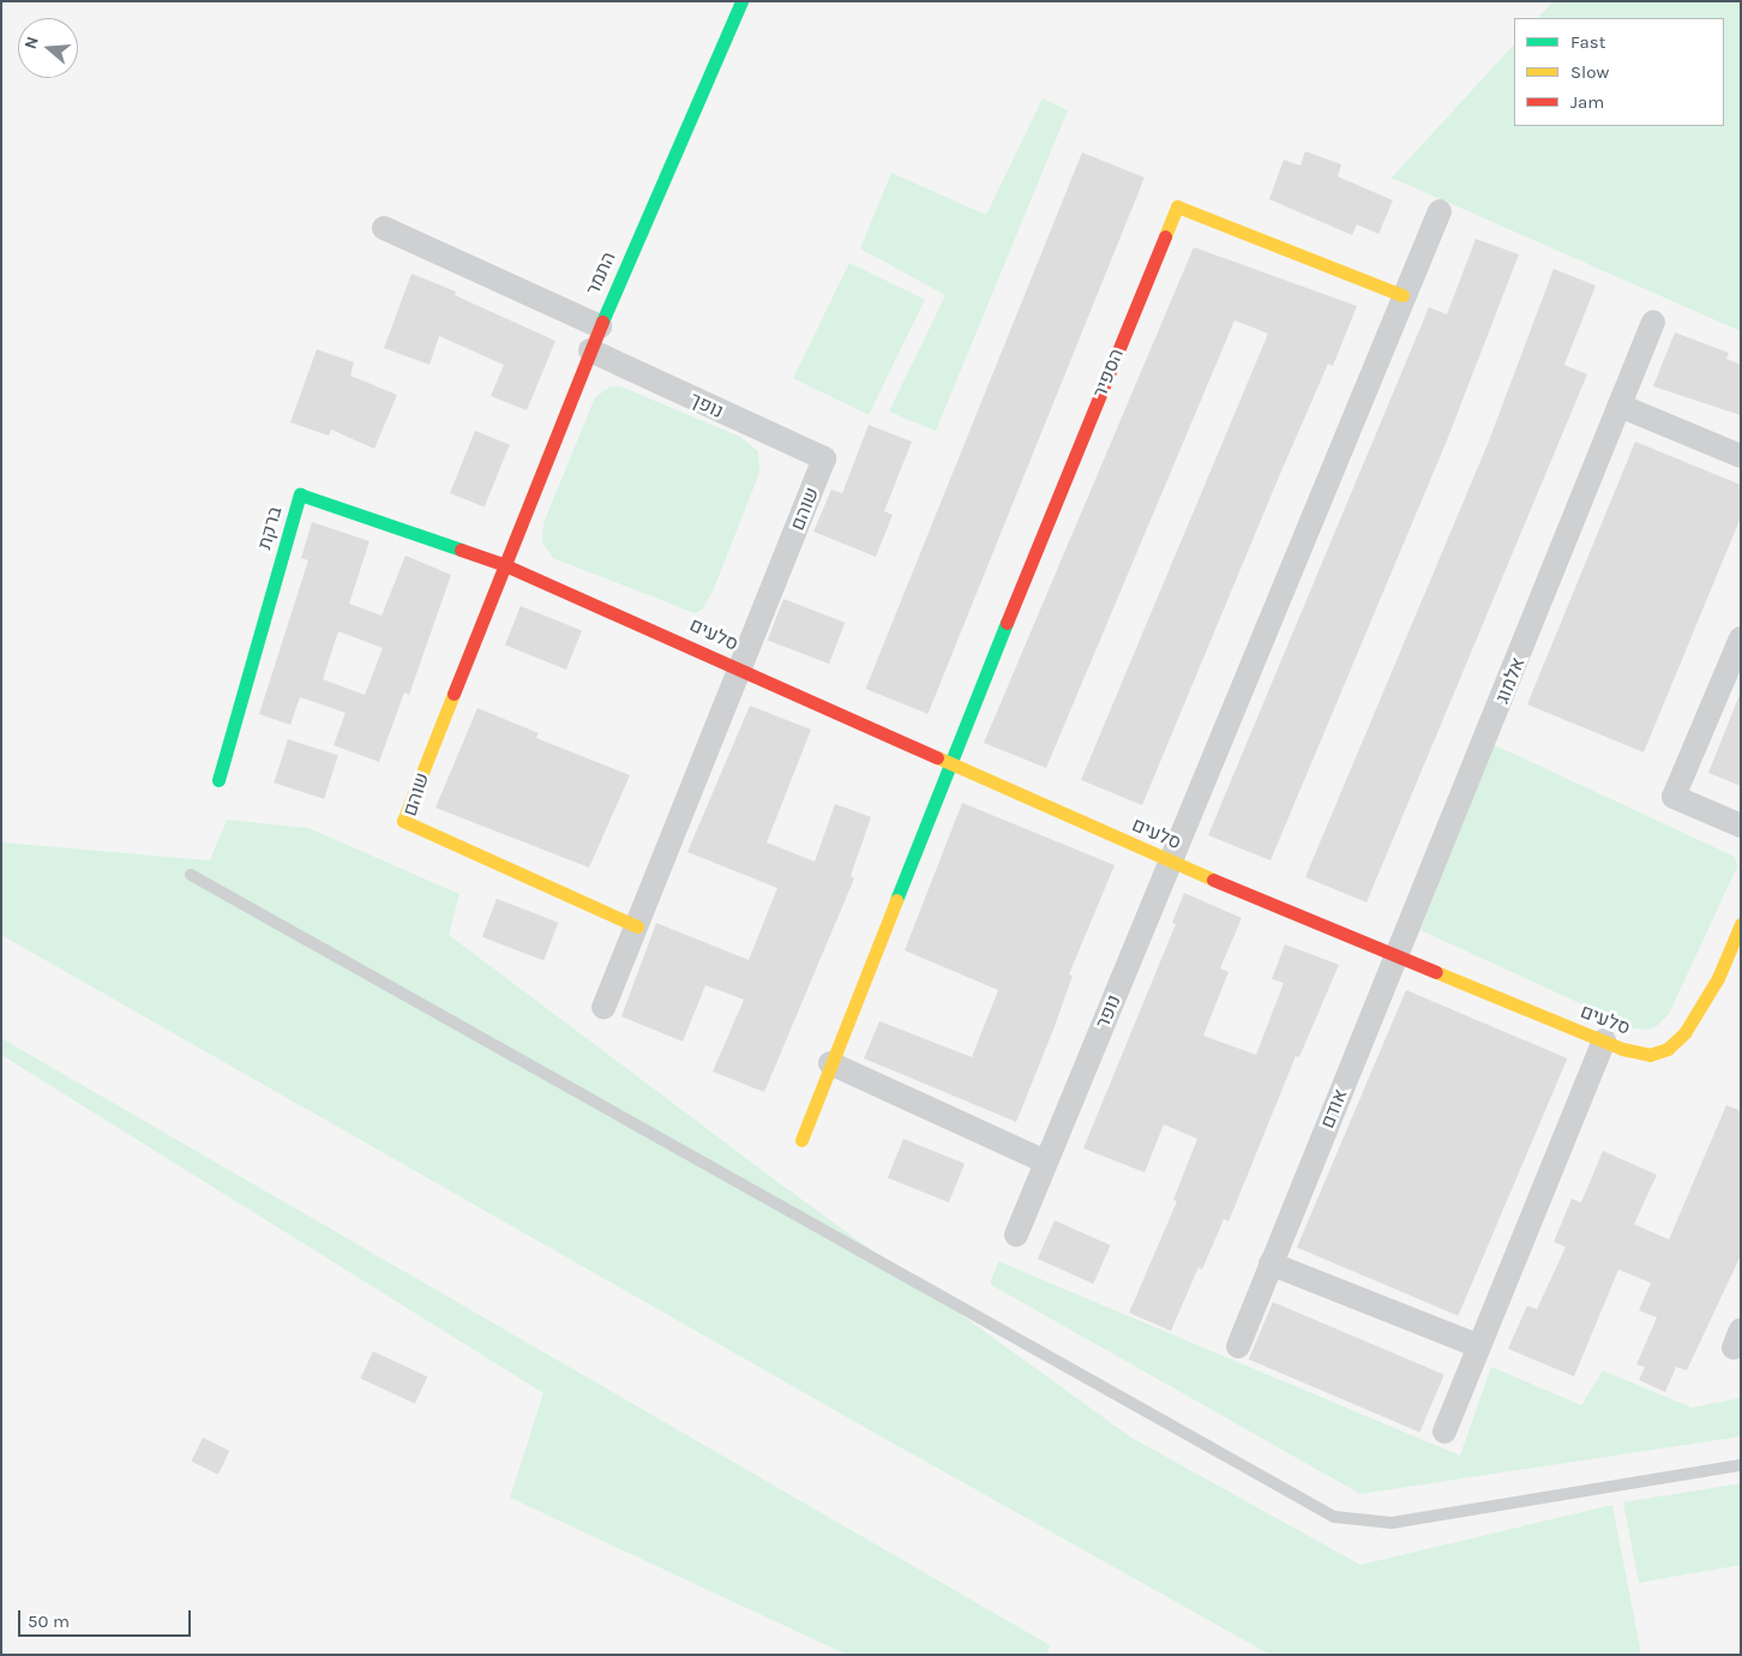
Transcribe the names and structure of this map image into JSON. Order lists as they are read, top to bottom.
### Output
{
  "streets": {
    "street": [
      "התמר",
      "הספיר",
      "נופך",
      "שוהם",
      "ברקת",
      "סלעים",
      "אלמוג",
      "נופר",
      "אודם"
    ]
  },
  "crossings": [
    ["התמר", "נופך"],
    ["התמר", "שוהם"],
    ["התמר", "ברקת"],
    ["התמר", "סלעים"],
    ["הספיר", "סלעים"],
    ["נופך", "שוהם"],
    ["שוהם", "ברקת"],
    ["שוהם", "סלעים"],
    ["ברקת", "סלעים"],
    ["סלעים", "אלמוג"],
    ["סלעים", "נופר"],
    ["סלעים", "אודם"],
    ["אלמוג", "אודם"]
  ],
  "legend": ["Fast", "Slow", "Jam"],
  "scale_bar": "50 m",
  "north": "left"
}
